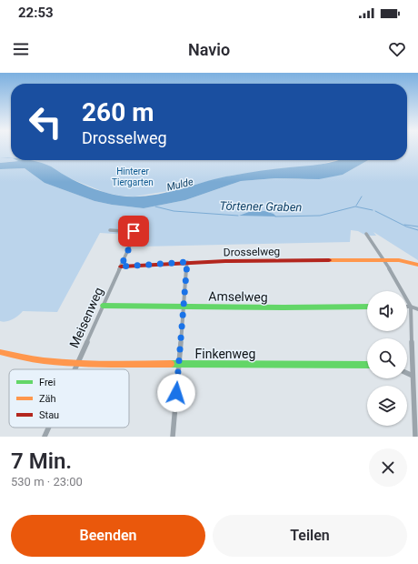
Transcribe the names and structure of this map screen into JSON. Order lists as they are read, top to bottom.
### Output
{
  "streets": {
    "street": [
      "Drosselweg",
      "Amselweg",
      "Meisenweg",
      "Finkenweg"
    ]
  },
  "crossings": [
    ["Drosselweg", "Meisenweg"],
    ["Amselweg", "Meisenweg"],
    ["Meisenweg", "Finkenweg"]
  ],
  "water": ["Mulde", "Törtener Graben"],
  "parks": ["Hinterer Tiergarten"],
  "legend": ["Frei", "Zäh", "Stau"],
  "page": {
    "status": "22:53",
    "header": "Navio",
    "turn": ["260 m", "Drosselweg"],
    "heading": ["7 Min.", "530 m · 23:00"],
    "buttons": ["Beenden", "Teilen"]
  }
}
